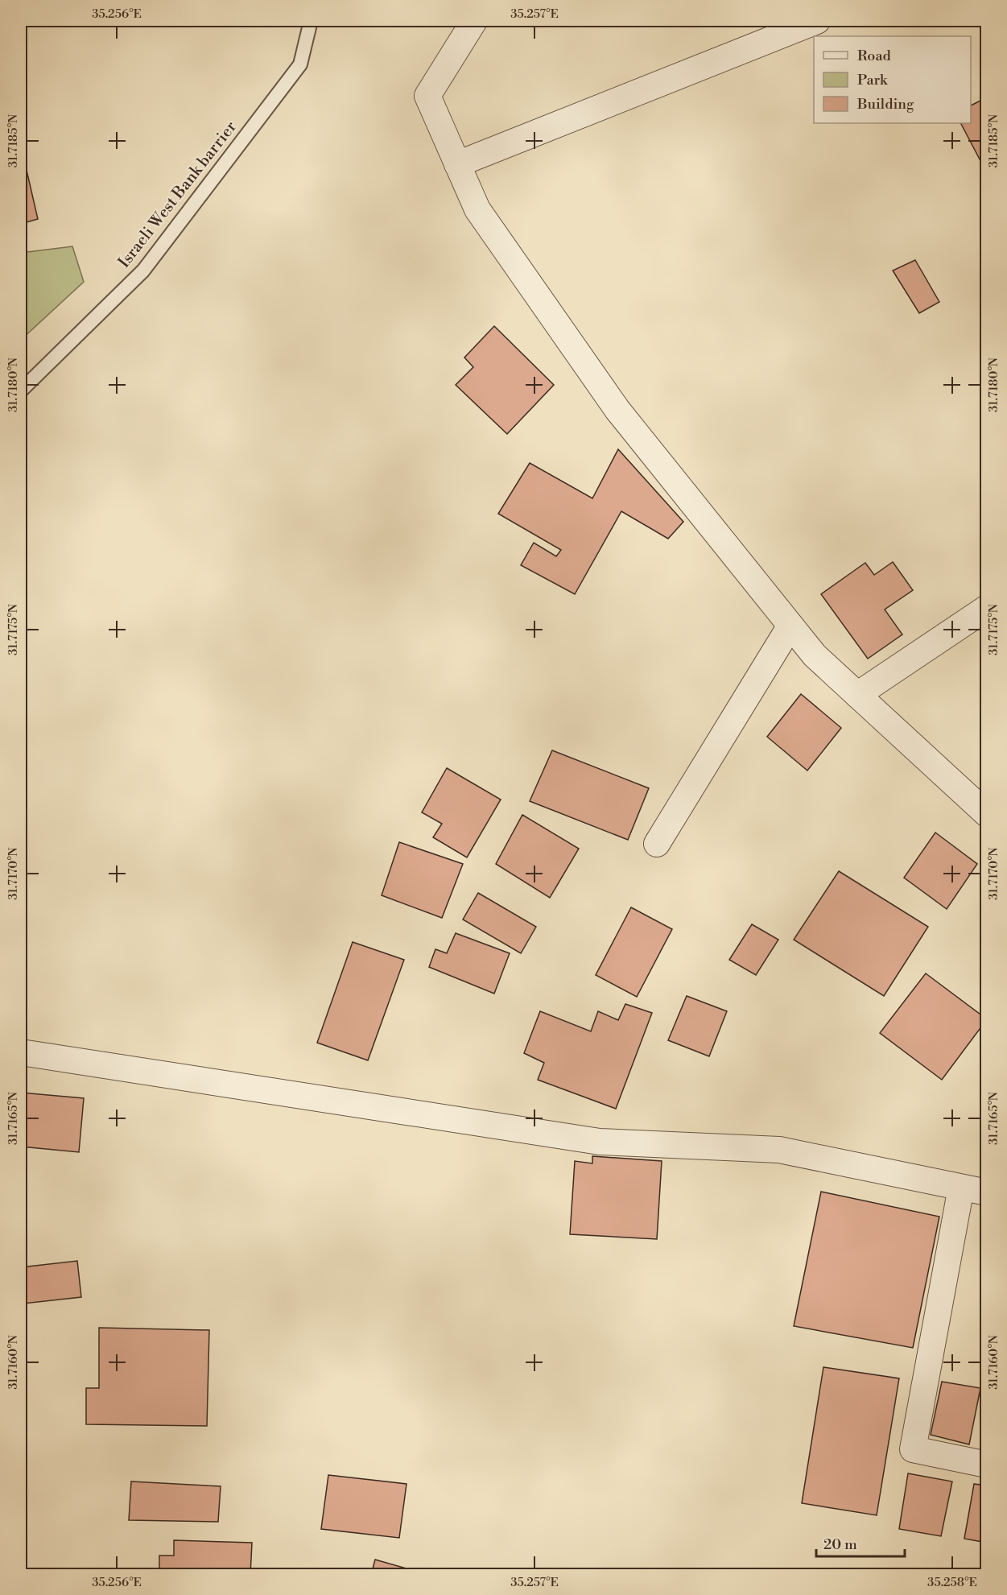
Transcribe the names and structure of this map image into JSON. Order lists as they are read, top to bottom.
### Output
{
  "streets": {
    "lane": ["Israeli West Bank barrier"]
  },
  "legend": ["Road", "Park", "Building"],
  "scale_bar": "20 m",
  "coordinates": [
    "35.256°E",
    "35.257°E",
    "31.7185°N",
    "31.7180°N",
    "31.7175°N",
    "31.7170°N",
    "31.7165°N",
    "31.7160°N",
    "35.258°E"
  ]
}
